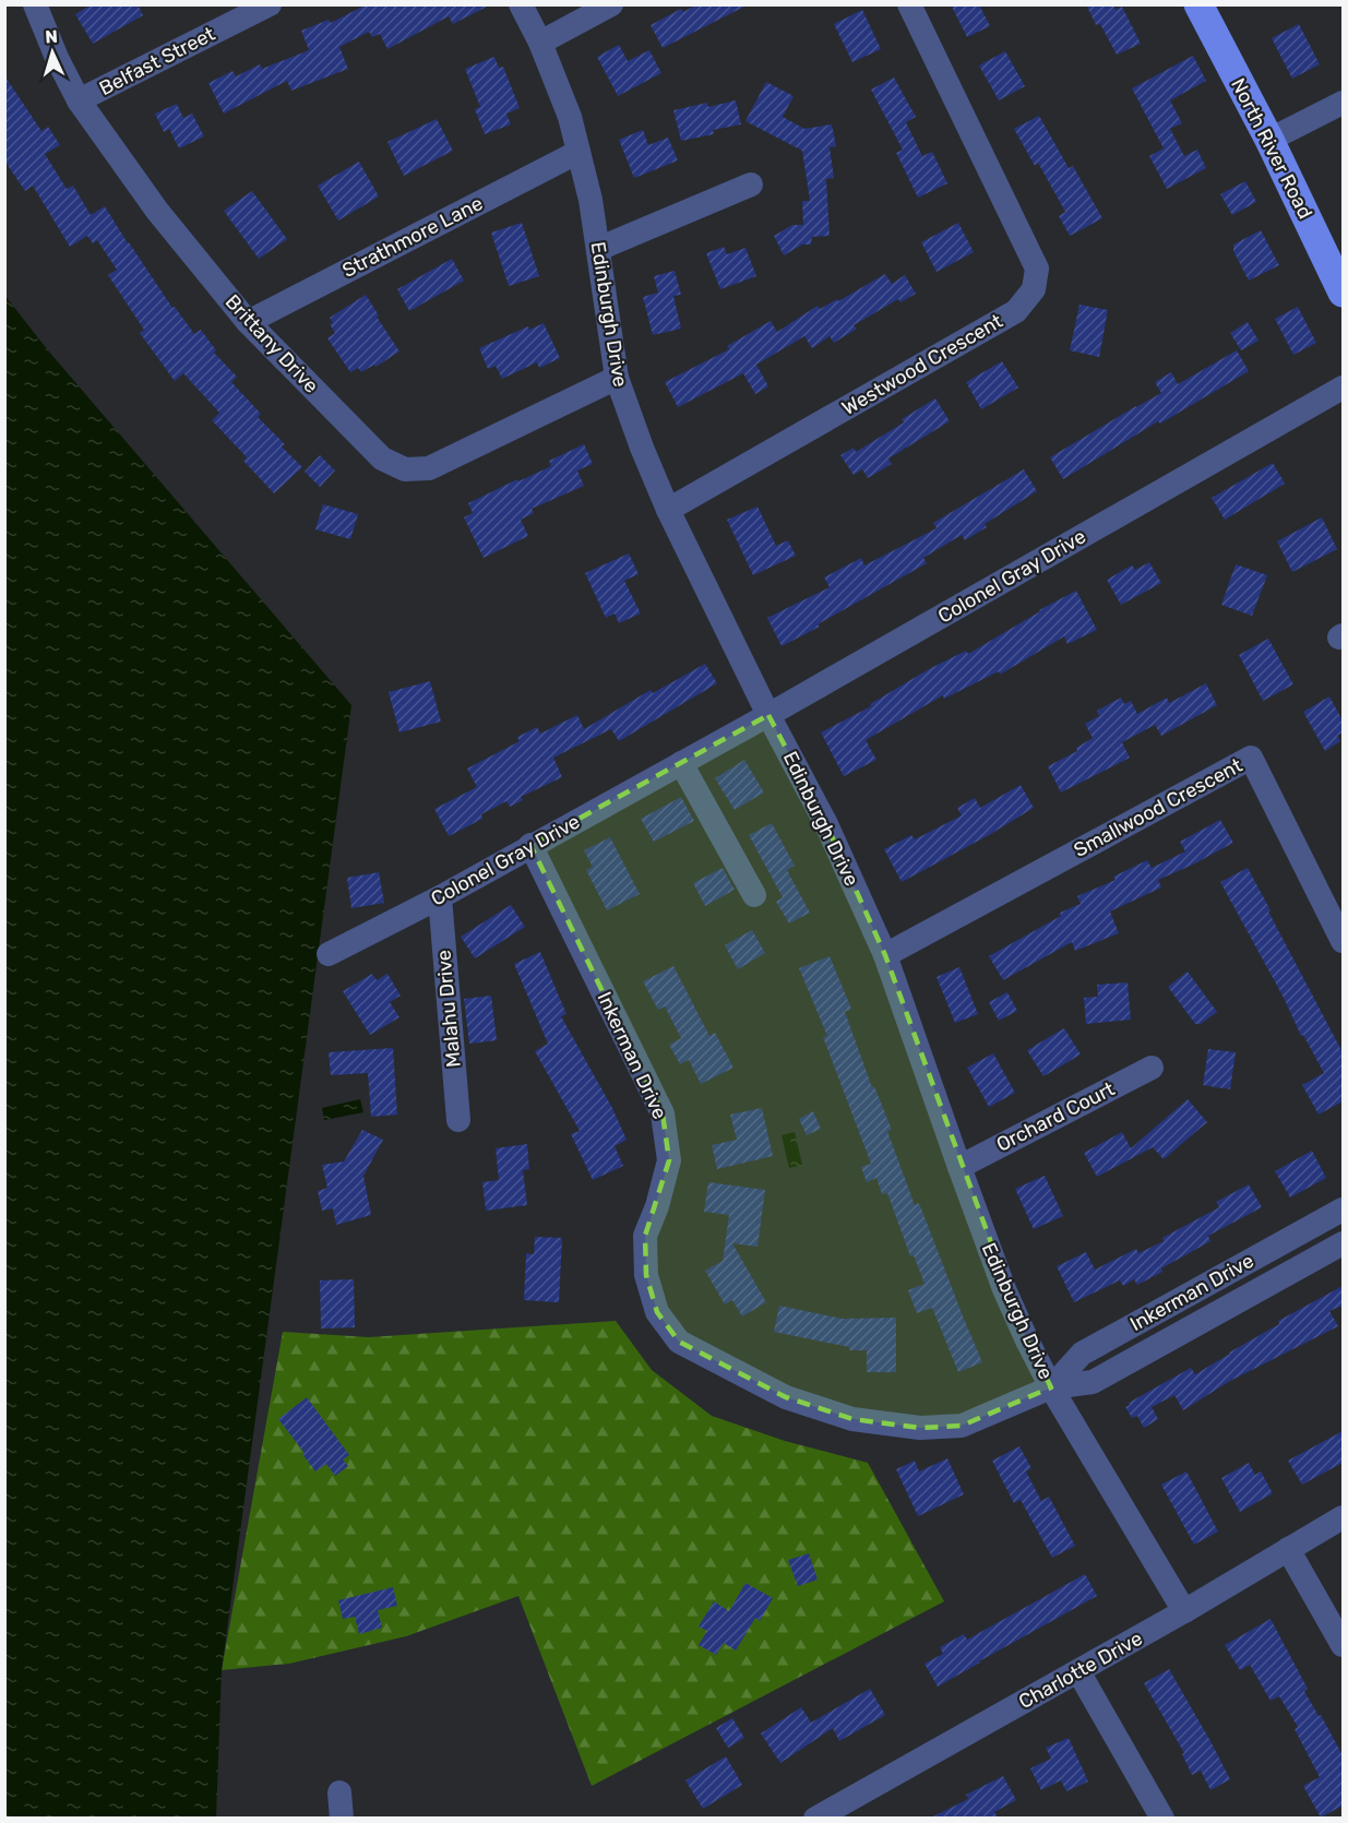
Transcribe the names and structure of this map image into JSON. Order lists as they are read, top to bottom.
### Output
{
  "streets": {
    "main road": ["North River Road"],
    "street": [
      "Belfast Street",
      "Strathmore Lane",
      "Edinburgh Drive",
      "Brittany Drive",
      "Westwood Crescent",
      "Colonel Gray Drive",
      "Smallwood Crescent",
      "Malahu Drive",
      "Inkerman Drive",
      "Orchard Court",
      "Charlotte Drive"
    ]
  },
  "crossings": [
    ["Belfast Street", "Brittany Drive"],
    ["Strathmore Lane", "Edinburgh Drive"],
    ["Strathmore Lane", "Brittany Drive"],
    ["Edinburgh Drive", "Brittany Drive"],
    ["Edinburgh Drive", "Westwood Crescent"],
    ["Edinburgh Drive", "Colonel Gray Drive"],
    ["Edinburgh Drive", "Smallwood Crescent"],
    ["Edinburgh Drive", "Inkerman Drive"],
    ["Edinburgh Drive", "Orchard Court"],
    ["Edinburgh Drive", "Charlotte Drive"],
    ["Colonel Gray Drive", "Malahu Drive"],
    ["Colonel Gray Drive", "Inkerman Drive"]
  ],
  "north": "top"
}
